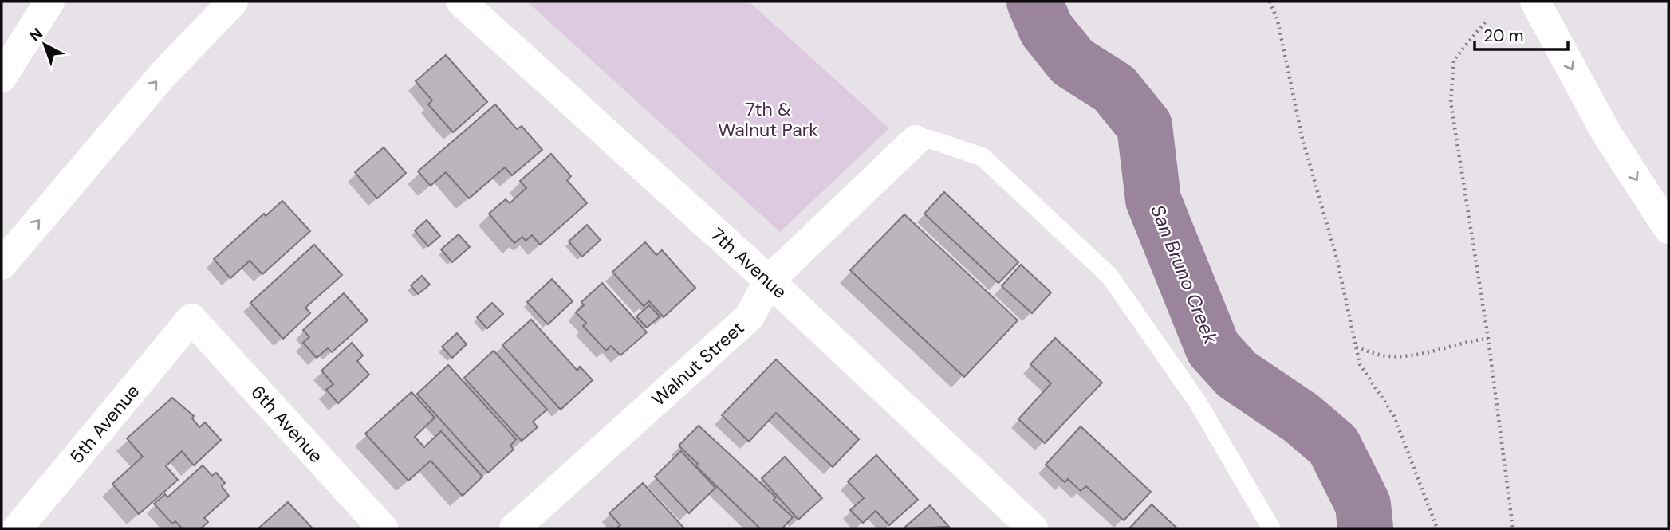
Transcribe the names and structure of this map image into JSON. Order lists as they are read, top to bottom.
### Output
{
  "streets": {
    "main road": [
      "7th Avenue",
      "Walnut Street",
      "5th Avenue",
      "6th Avenue"
    ]
  },
  "crossings": [
    ["7th Avenue", "Walnut Street"],
    ["5th Avenue", "6th Avenue"]
  ],
  "water": ["San Bruno Creek"],
  "parks": ["7th & Walnut Park"],
  "scale_bar": "20 m",
  "north": "top left"
}
